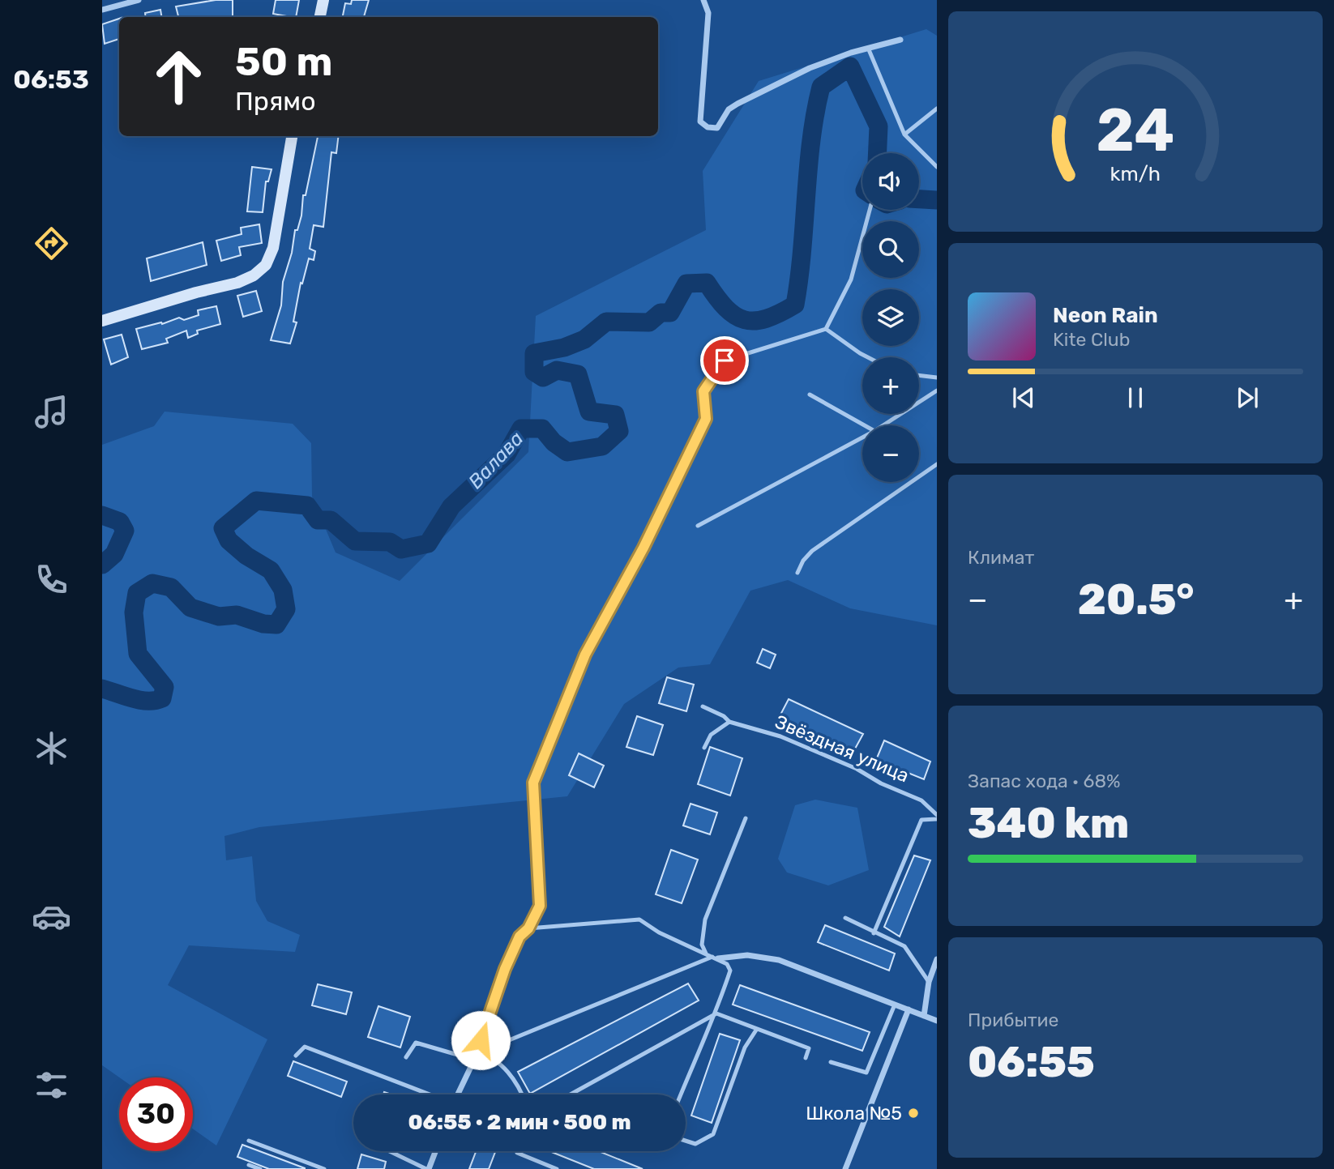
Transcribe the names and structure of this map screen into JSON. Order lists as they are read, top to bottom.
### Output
{
  "streets": {
    "lane": ["Звёздная улица"]
  },
  "water": ["Валава"],
  "places": ["Школа №5"],
  "page": {
    "tabs": "06:53",
    "turn": ["50 m", "Прямо"],
    "map_buttons": ["+", "−"],
    "song": ["Neon Rain", "Kite Club"],
    "tile": [
      "Климат",
      ["Запас хода · 68%", "340 km"],
      ["Прибытие", "06:55"]
    ],
    "heat": ["−", "20.5°", "+"],
    "limit": "30",
    "trip": "06:55 · 2 мин · 500 m",
    "gauge": ["24", "km/h"]
  }
}
